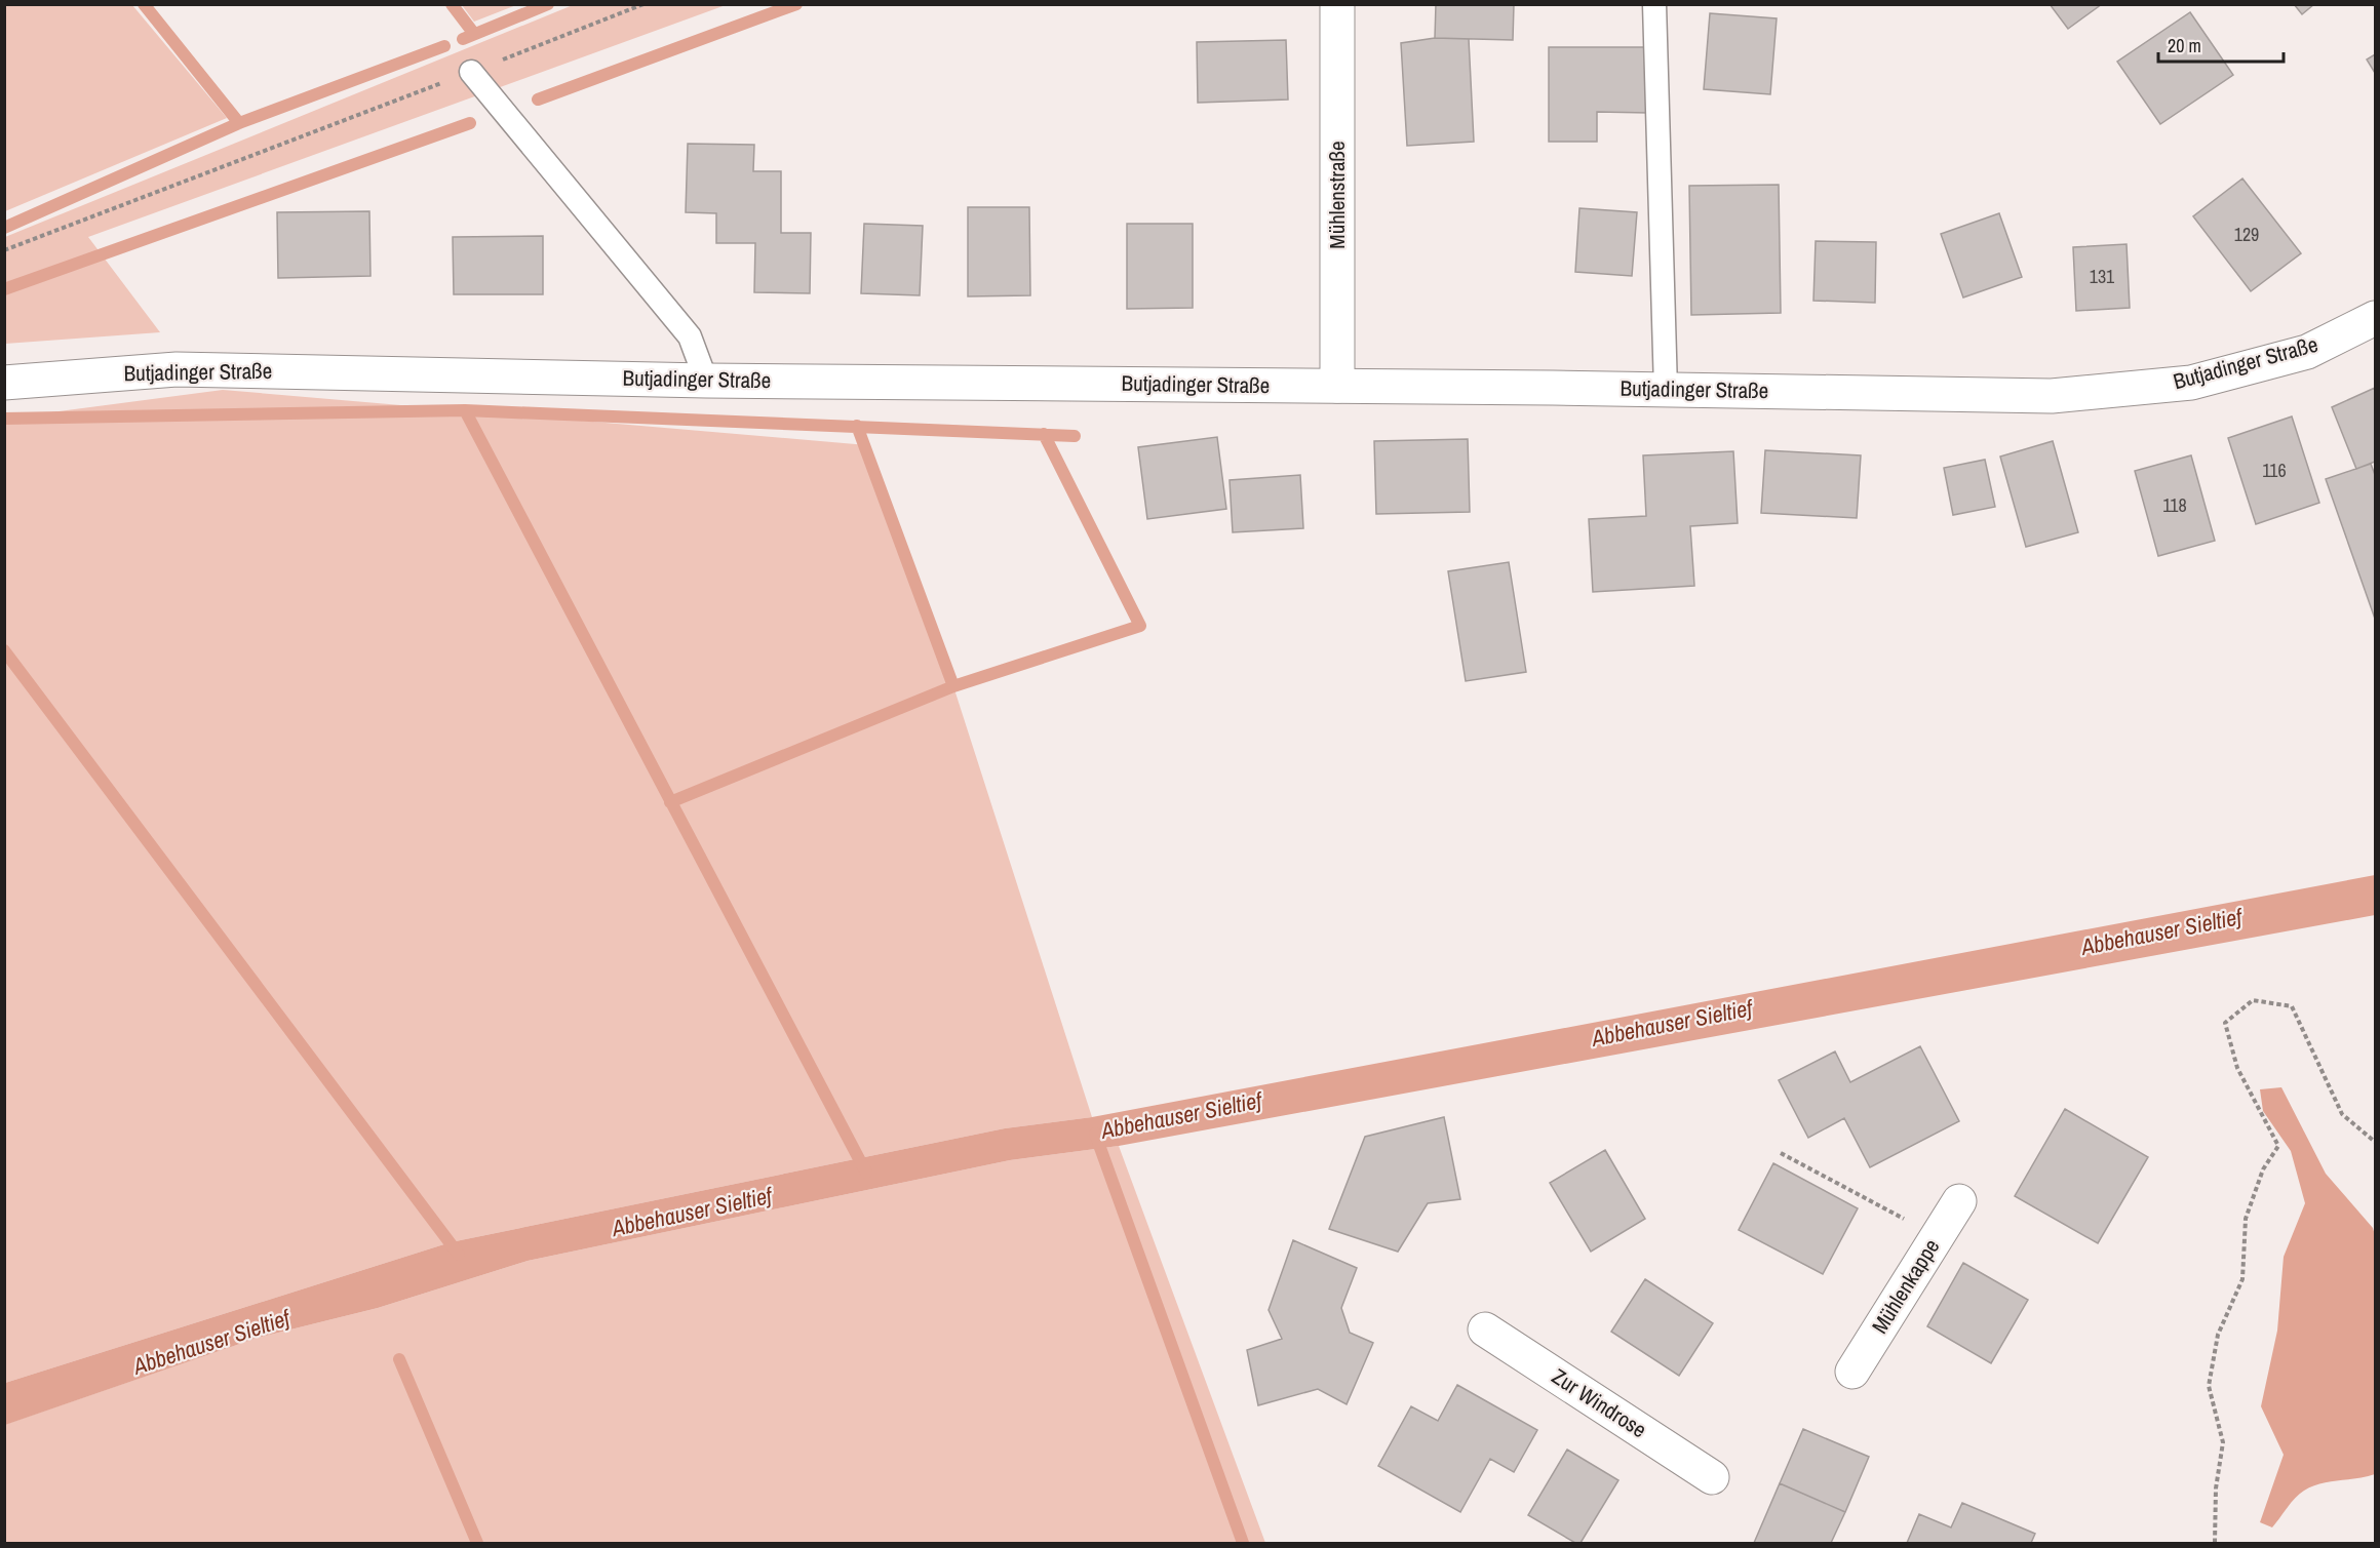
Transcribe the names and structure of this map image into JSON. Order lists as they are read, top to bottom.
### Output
{
  "streets": {
    "main road": [
      "Mühlenstraße",
      "Butjadinger Straße",
      "Mühlenkappe",
      "Zur Windrose"
    ]
  },
  "crossings": [
    ["Mühlenstraße", "Butjadinger Straße"]
  ],
  "water": ["Abbehauser Sieltief"],
  "house_numbers": [
    "129",
    "131",
    "116",
    "118"
  ],
  "scale_bar": "20 m"
}
